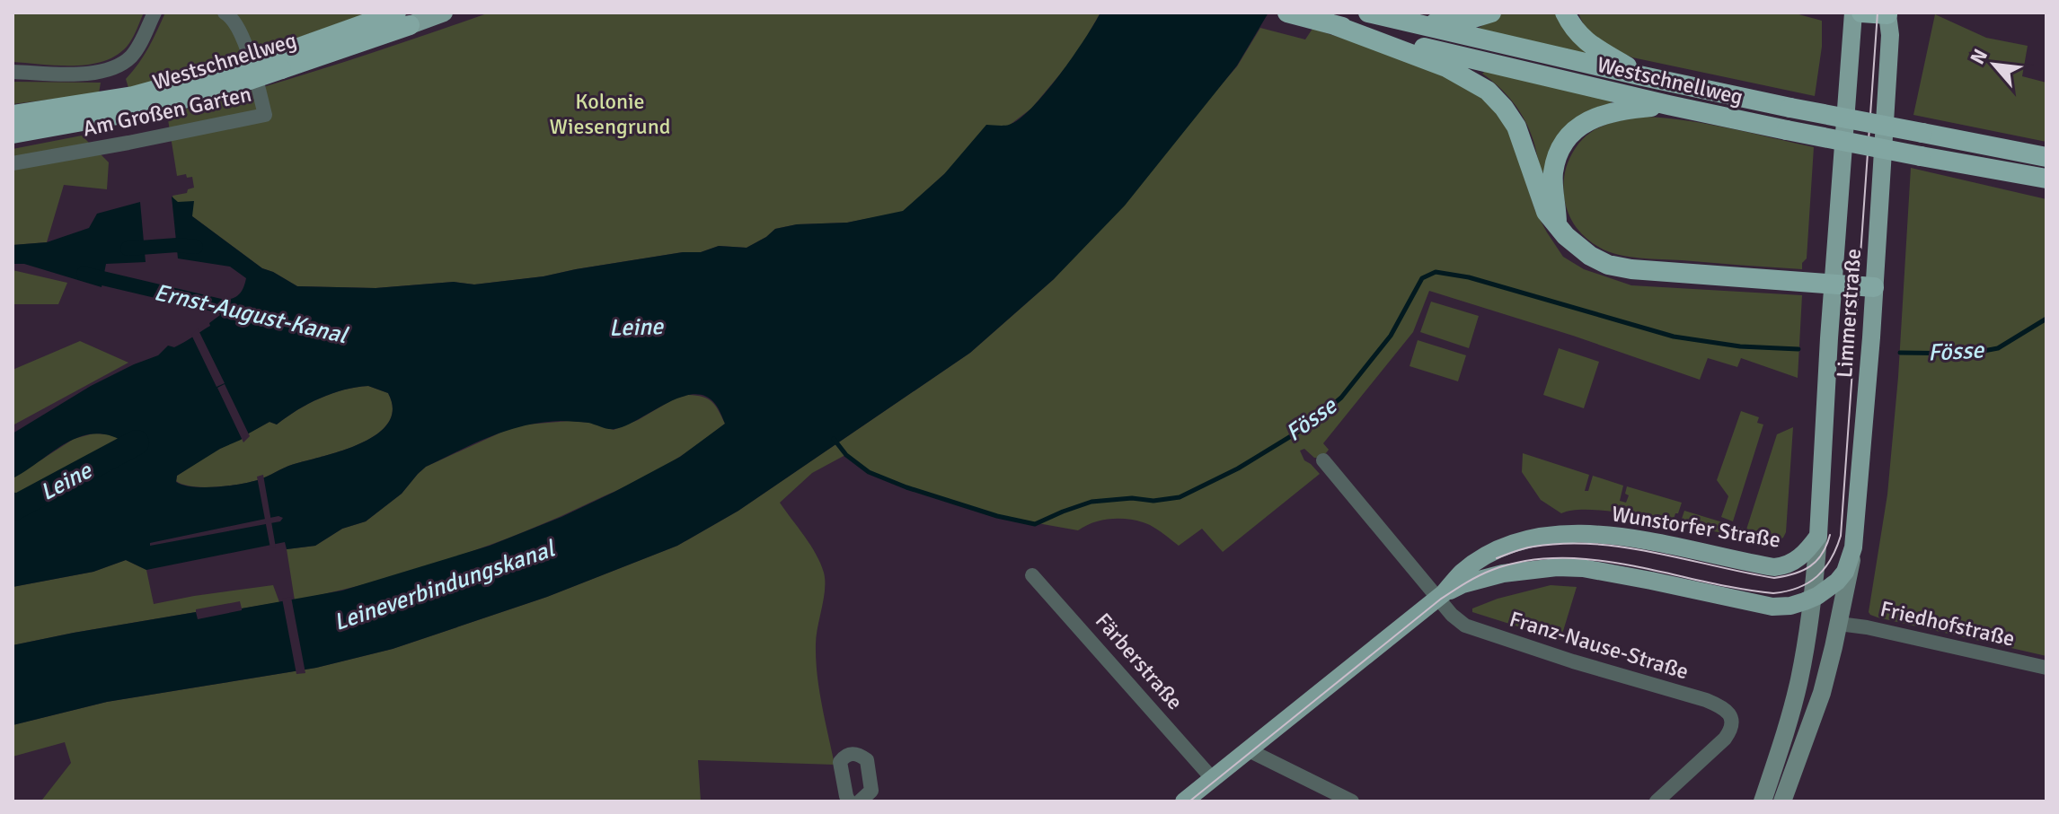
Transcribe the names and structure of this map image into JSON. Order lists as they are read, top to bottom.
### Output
{
  "streets": {
    "highway": ["Westschnellweg"],
    "main road": ["Limmerstraße", "Wunstorfer Straße"],
    "street": [
      "Am Großen Garten",
      "Friedhofstraße",
      "Franz-Nause-Straße",
      "Färberstraße"
    ]
  },
  "crossings": [
    ["Limmerstraße", "Wunstorfer Straße"],
    ["Wunstorfer Straße", "Franz-Nause-Straße"],
    ["Wunstorfer Straße", "Färberstraße"]
  ],
  "water": [
    "Ernst-August-Kanal",
    "Leine",
    "Fösse",
    "Leineverbindungskanal"
  ],
  "parks": ["Kolonie Wiesengrund"],
  "north": "top left"
}
